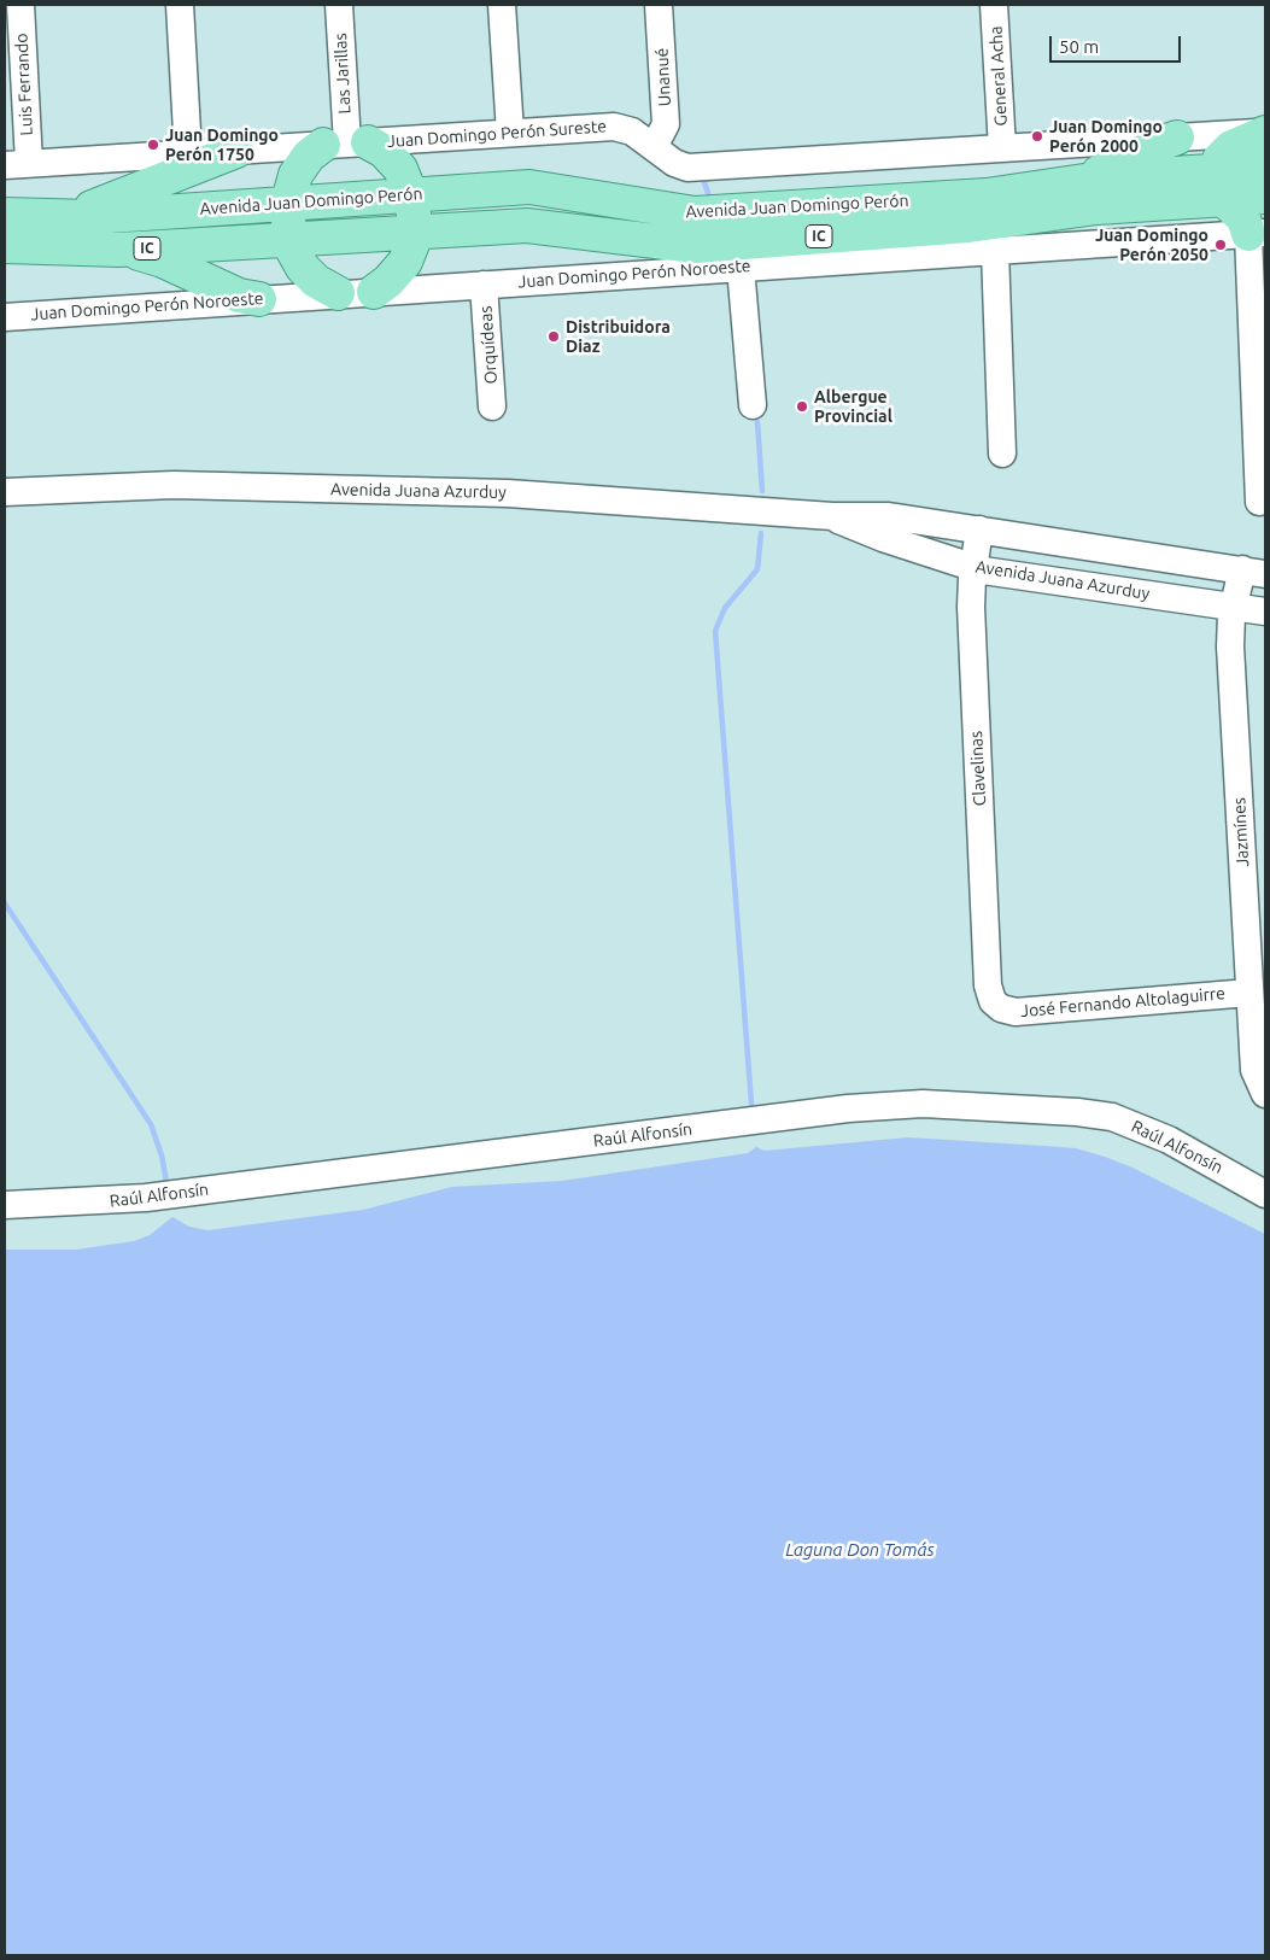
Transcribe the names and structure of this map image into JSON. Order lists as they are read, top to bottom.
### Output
{
  "streets": {
    "main road": ["Avenida Juan Domingo Perón", "IC"],
    "street": [
      "Las Jarillas",
      "General Acha",
      "Unanué",
      "Luis Ferrando",
      "Juan Domingo Perón Sureste",
      "Juan Domingo Perón Noroeste",
      "Orquídeas",
      "Avenida Juana Azurduy",
      "Clavelinas",
      "Jazmínes",
      "José Fernando Altolaguirre",
      "Raúl Alfonsín"
    ]
  },
  "crossings": [
    ["Las Jarillas", "Juan Domingo Perón Sureste"],
    ["General Acha", "Juan Domingo Perón Sureste"],
    ["Unanué", "Juan Domingo Perón Sureste"],
    ["Luis Ferrando", "Juan Domingo Perón Sureste"],
    ["Juan Domingo Perón Noroeste", "Orquídeas"],
    ["Avenida Juana Azurduy", "Clavelinas"],
    ["Avenida Juana Azurduy", "Jazmínes"],
    ["Clavelinas", "José Fernando Altolaguirre"],
    ["Jazmínes", "José Fernando Altolaguirre"]
  ],
  "water": ["Laguna Don Tomás"],
  "places": [
    "Juan Domingo Perón 2000",
    "Juan Domingo Perón 1750",
    "Juan Domingo Perón 2050",
    "Distribuidora Diaz",
    "Albergue Provincial"
  ],
  "scale_bar": "50 m"
}
